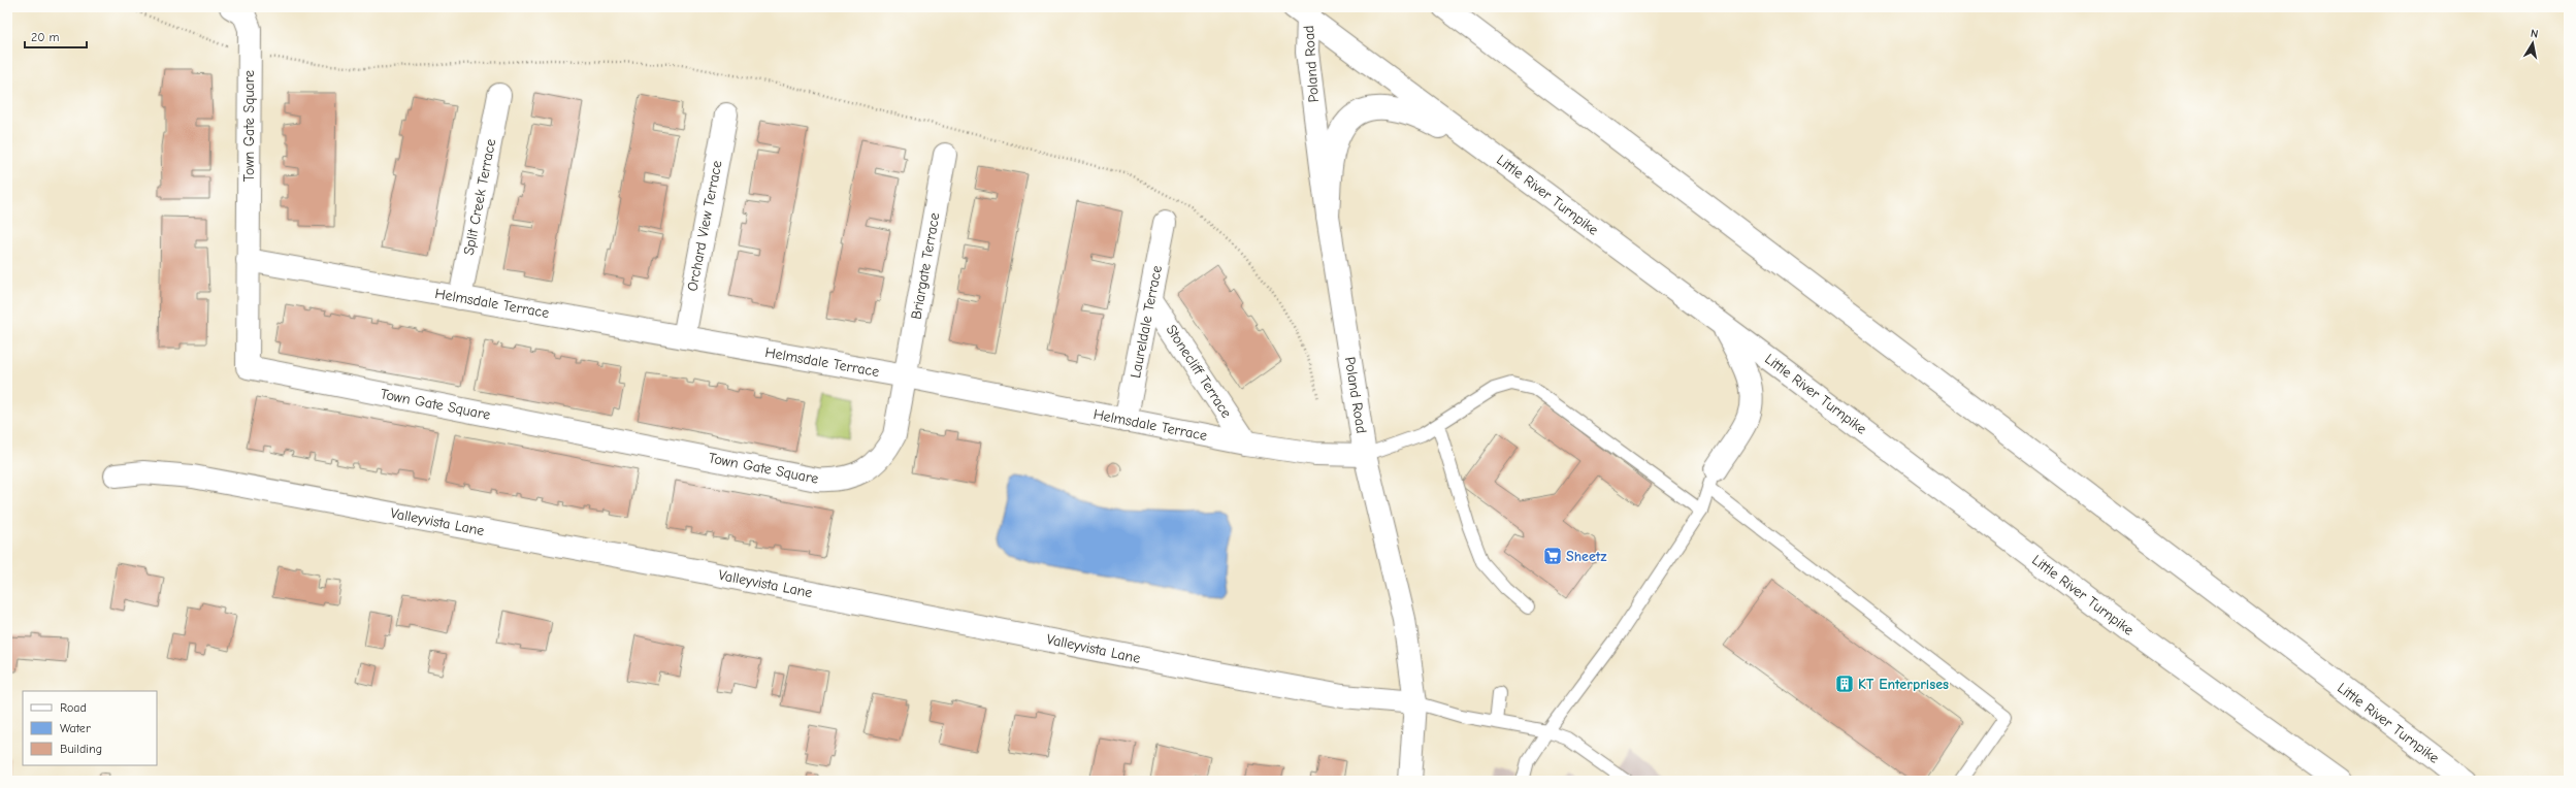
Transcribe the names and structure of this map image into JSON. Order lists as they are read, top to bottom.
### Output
{
  "streets": {
    "main road": [
      "Poland Road",
      "Town Gate Square",
      "Little River Turnpike",
      "Split Creek Terrace",
      "Orchard View Terrace",
      "Briargate Terrace",
      "Helmsdale Terrace",
      "Laureldale Terrace",
      "Stonecliff Terrace",
      "Valleyvista Lane"
    ]
  },
  "crossings": [
    ["Poland Road", "Little River Turnpike"],
    ["Poland Road", "Helmsdale Terrace"],
    ["Poland Road", "Valleyvista Lane"],
    ["Town Gate Square", "Briargate Terrace"],
    ["Town Gate Square", "Helmsdale Terrace"],
    ["Split Creek Terrace", "Helmsdale Terrace"],
    ["Orchard View Terrace", "Helmsdale Terrace"],
    ["Briargate Terrace", "Helmsdale Terrace"],
    ["Helmsdale Terrace", "Laureldale Terrace"],
    ["Helmsdale Terrace", "Stonecliff Terrace"],
    ["Laureldale Terrace", "Stonecliff Terrace"]
  ],
  "places": {
    "supermarket": ["Sheetz"],
    "building": ["KT Enterprises"]
  },
  "legend": ["Road", "Water", "Building"],
  "scale_bar": "20 m",
  "north": "top"
}
